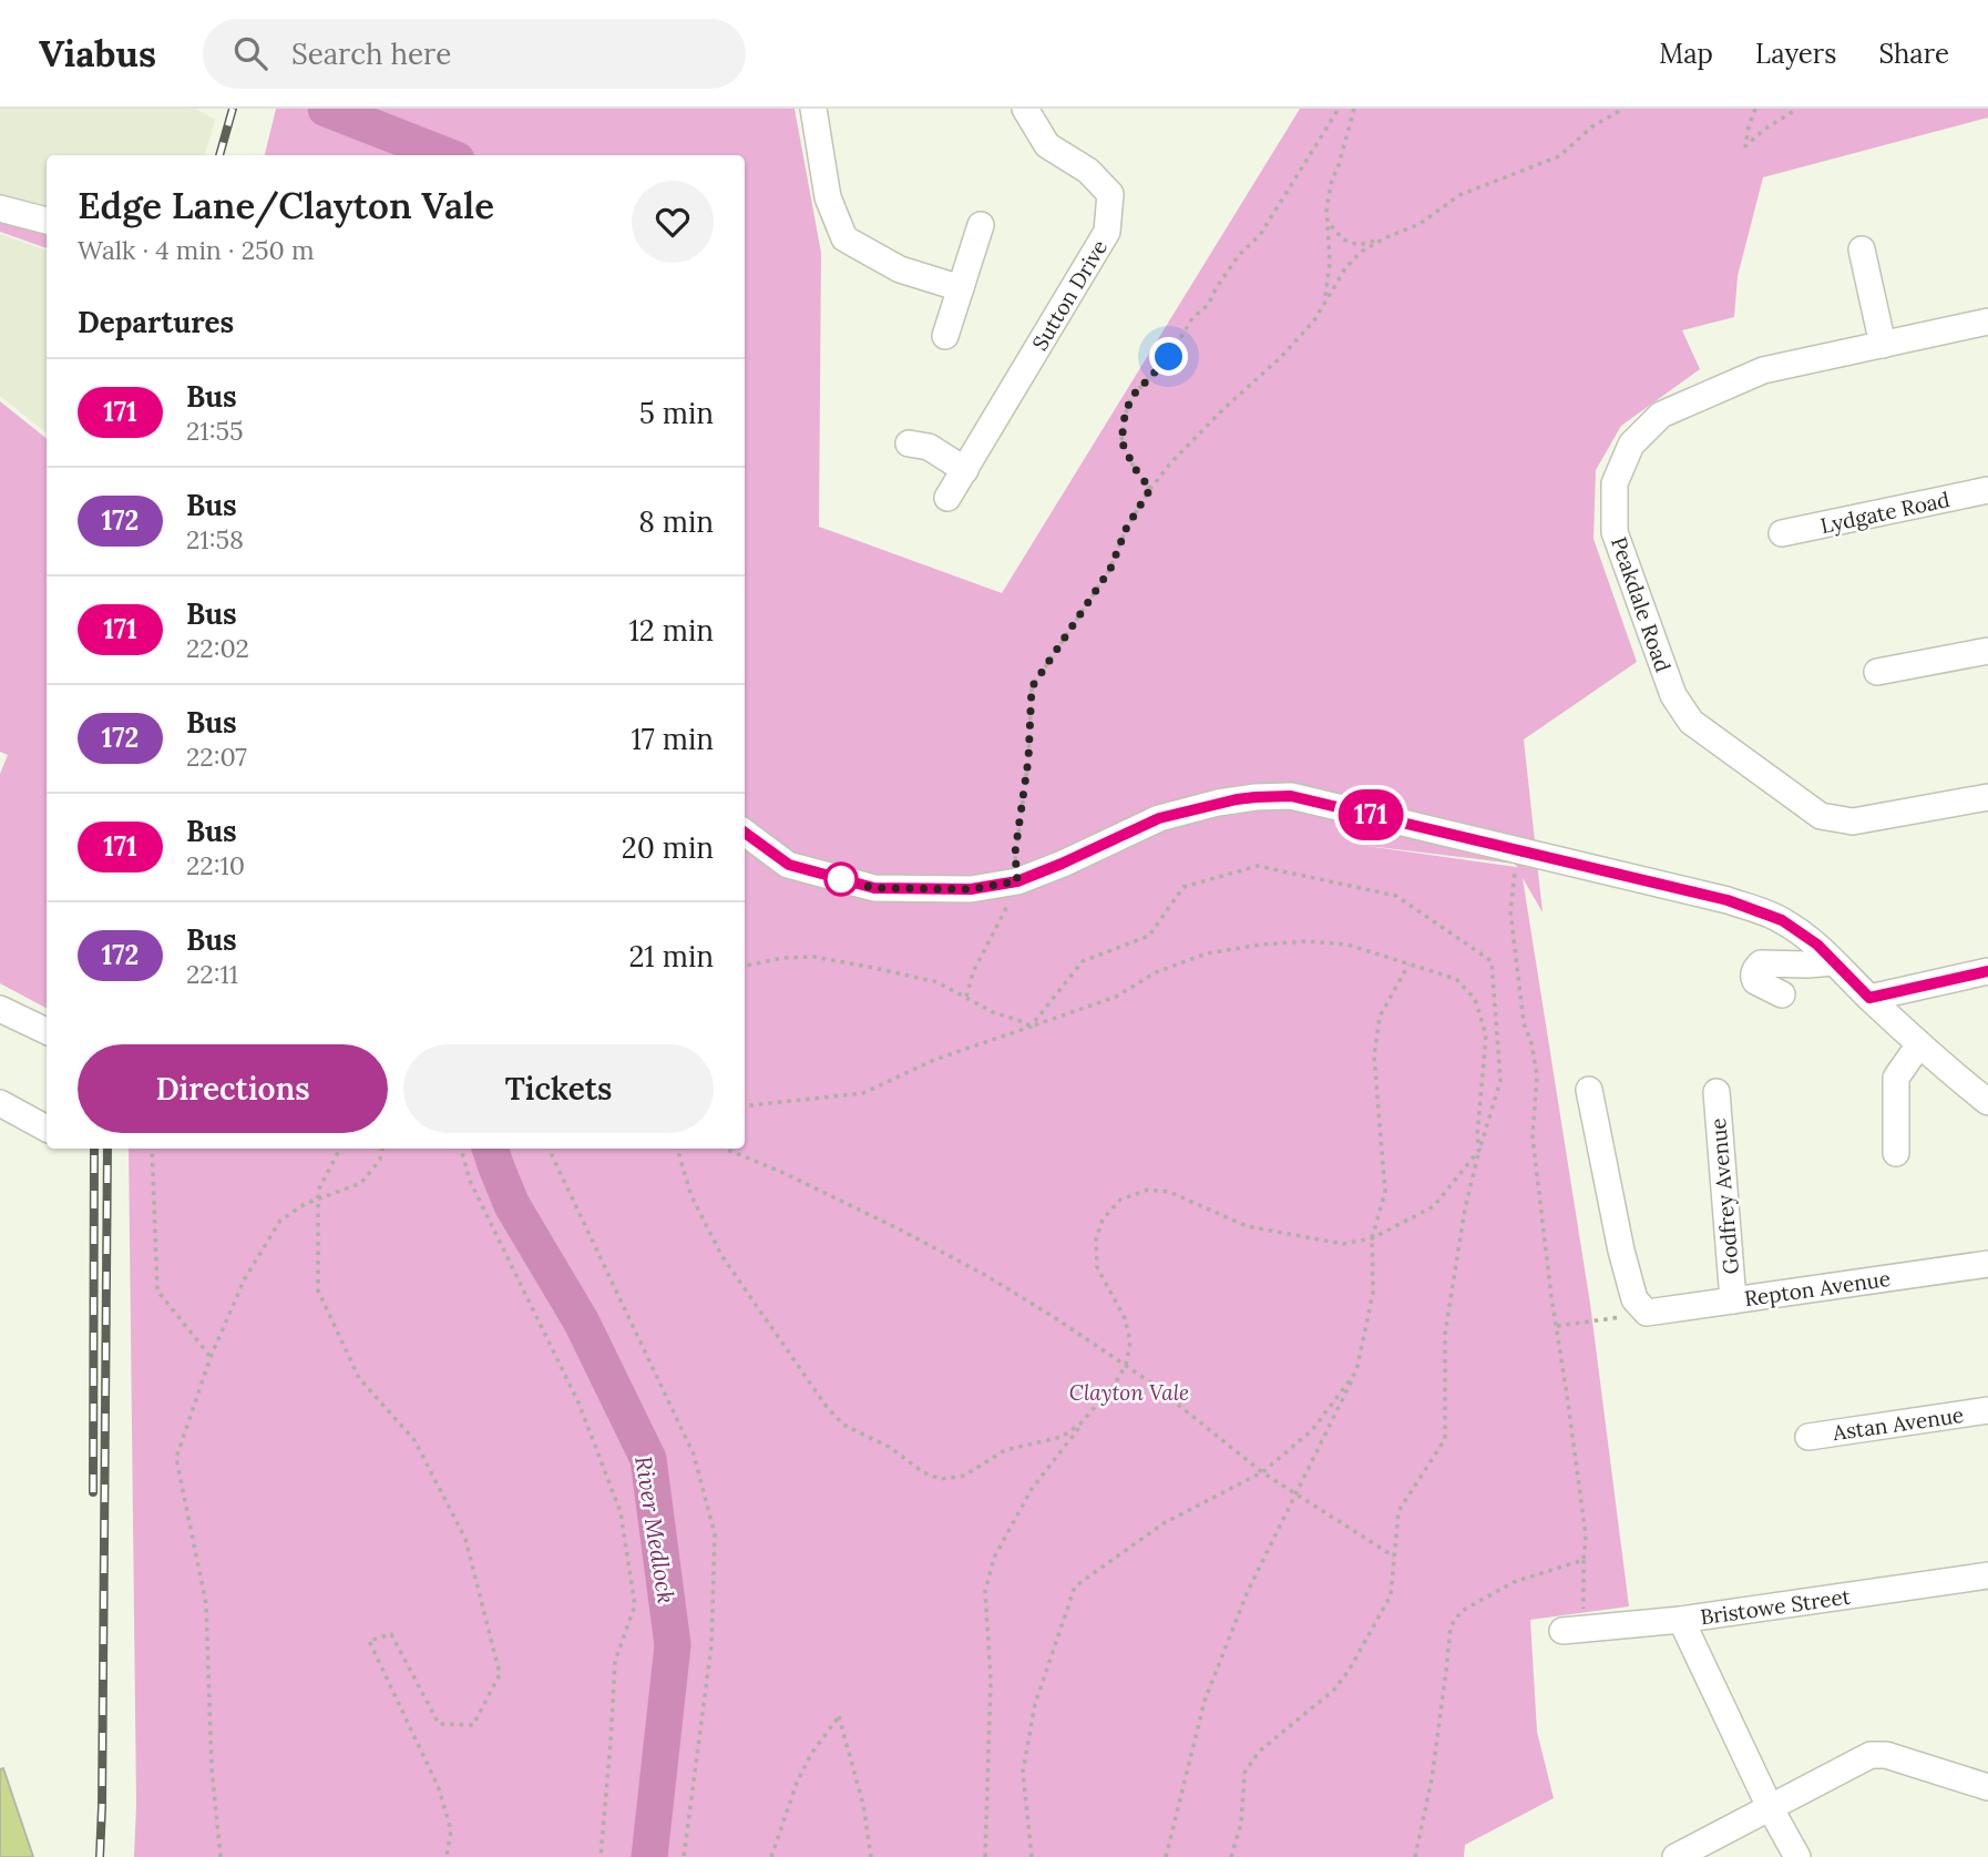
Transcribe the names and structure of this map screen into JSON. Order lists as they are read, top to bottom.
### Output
{
  "streets": {
    "street": [
      "Sutton Drive",
      "Lydgate Road",
      "Peakdale Road",
      "Godfrey Avenue",
      "Repton Avenue",
      "Astan Avenue",
      "Bristowe Street"
    ]
  },
  "crossings": [
    ["Godfrey Avenue", "Repton Avenue"]
  ],
  "water": ["River Medlock"],
  "parks": ["Clayton Vale"],
  "lines": ["bus line 171"],
  "page": {
    "header": "Viabus",
    "search": "Search here",
    "nav": ["Map", "Layers", "Share"],
    "on_map": "171",
    "heading": [
      ["Edge Lane/Clayton Vale", "Walk · 4 min · 250 m"],
      "Departures"
    ],
    "list": [
      {
        "mark": "171",
        "name": "Bus",
        "note": "21:55",
        "value": "5 min"
      },
      {
        "mark": "172",
        "name": "Bus",
        "note": "21:58",
        "value": "8 min"
      },
      {
        "mark": "171",
        "name": "Bus",
        "note": "22:02",
        "value": "12 min"
      },
      {
        "mark": "172",
        "name": "Bus",
        "note": "22:07",
        "value": "17 min"
      },
      {
        "mark": "171",
        "name": "Bus",
        "note": "22:10",
        "value": "20 min"
      },
      {
        "mark": "172",
        "name": "Bus",
        "note": "22:11",
        "value": "21 min"
      }
    ],
    "buttons": ["Directions", "Tickets"]
  }
}
